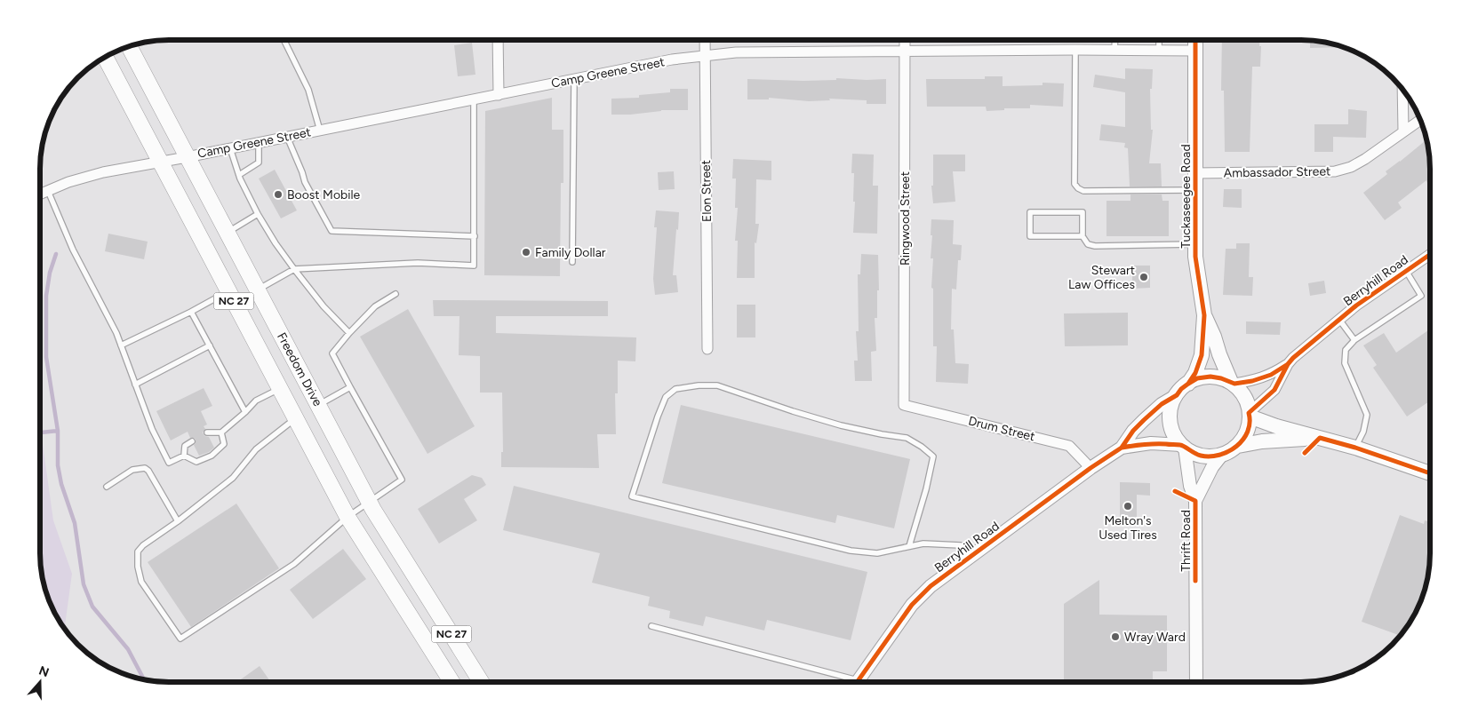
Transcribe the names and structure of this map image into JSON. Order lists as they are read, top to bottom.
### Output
{
  "streets": {
    "main road": ["Tuckaseegee Road", "NC 27", "Freedom Drive"],
    "street": [
      "Camp Greene Street",
      "Ambassador Street",
      "Elon Street",
      "Ringwood Street",
      "Berryhill Road",
      "Drum Street",
      "Thrift Road"
    ]
  },
  "crossings": [
    ["Camp Greene Street", "Elon Street"],
    ["Camp Greene Street", "Tuckaseegee Road"],
    ["Camp Greene Street", "Ringwood Street"],
    ["Camp Greene Street", "NC 27"],
    ["Camp Greene Street", "Freedom Drive"],
    ["Ambassador Street", "Tuckaseegee Road"],
    ["Tuckaseegee Road", "Berryhill Road"],
    ["Tuckaseegee Road", "Thrift Road"],
    ["Ringwood Street", "Drum Street"],
    ["Berryhill Road", "Drum Street"],
    ["Berryhill Road", "Thrift Road"]
  ],
  "places": [
    "Boost Mobile",
    "Family Dollar",
    "Stewart Law Offices",
    "Melton's Used Tires",
    "Wray Ward"
  ],
  "north": "top"
}
